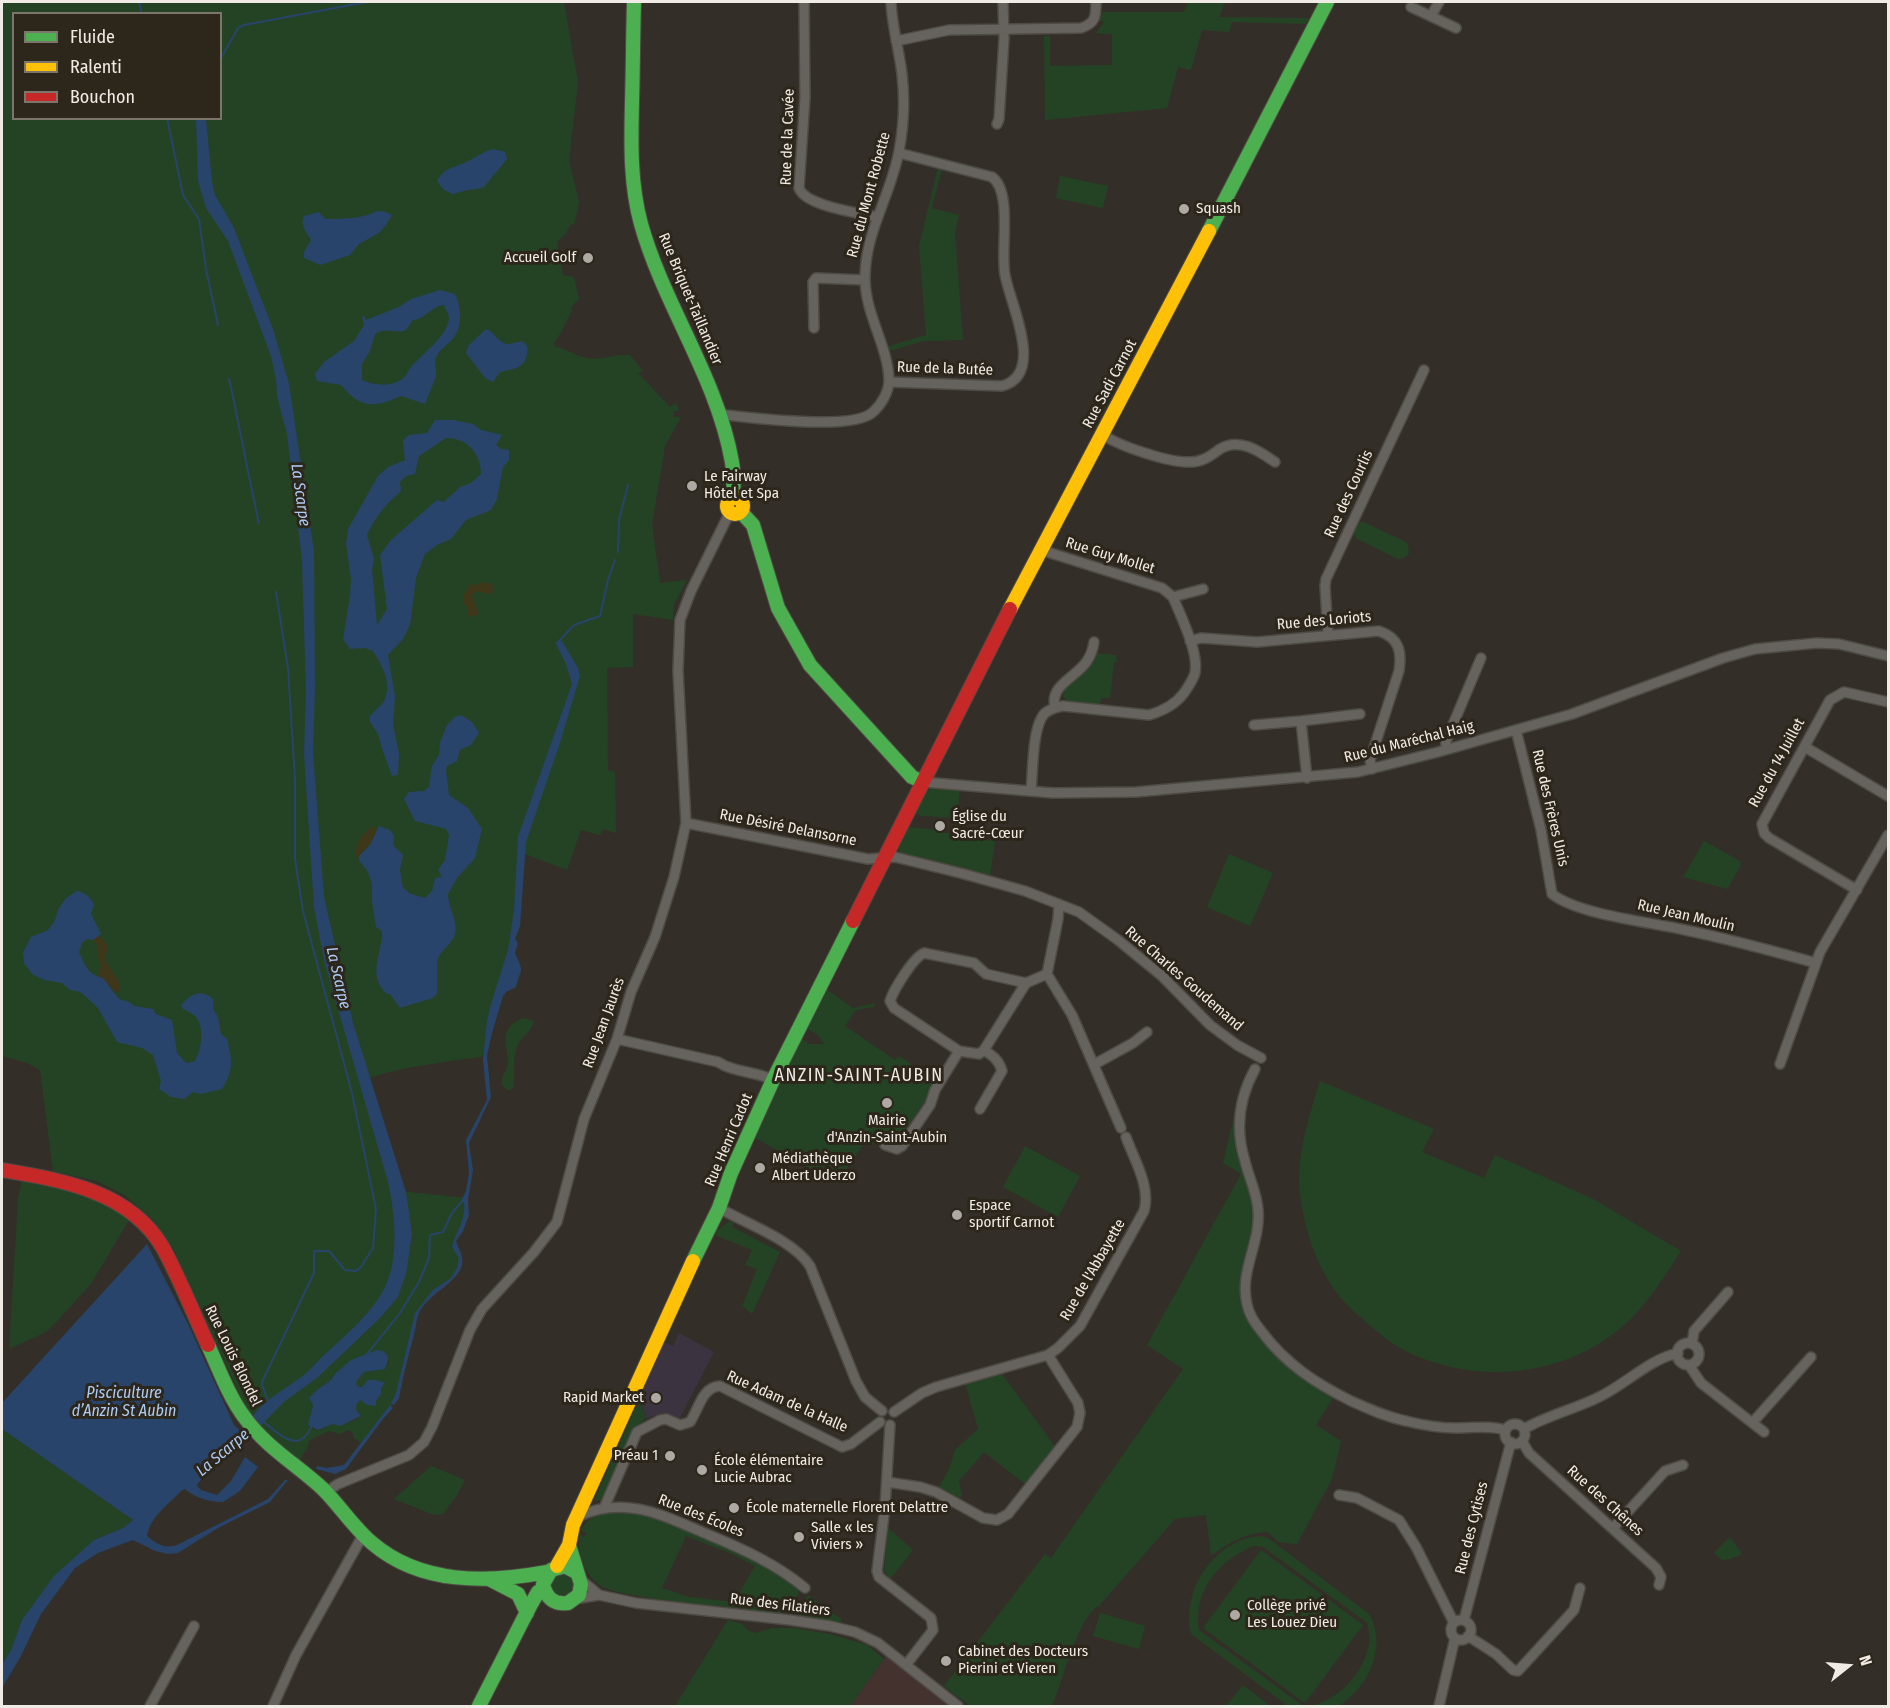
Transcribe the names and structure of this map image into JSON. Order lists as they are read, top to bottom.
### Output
{
  "streets": {
    "main road": [
      "Rue Briquet-Taillandier",
      "Rue Sadi Carnot",
      "Rue Henri Cadot",
      "Rue Louis Blondel"
    ],
    "street": [
      "Rue de la Cavée",
      "Rue du Mont Robette",
      "Rue de la Butée",
      "Rue des Courlis",
      "Rue Guy Mollet",
      "Rue des Loriots",
      "Rue du Maréchal Haig",
      "Rue du 14 Juillet",
      "Rue des Frères Unis",
      "Rue Désiré Delansorne",
      "Rue Jean Moulin",
      "Rue Charles Goudemand",
      "Rue Jean Jaurès",
      "Rue de l'Abbayette",
      "Rue Adam de la Halle",
      "Rue des Chênes",
      "Rue des Écoles",
      "Rue des Cytises",
      "Rue des Filatiers"
    ]
  },
  "crossings": [
    ["Rue de la Cavée", "Rue du Mont Robette"],
    ["Rue du Mont Robette", "Rue de la Butée"],
    ["Rue Briquet-Taillandier", "Rue Jean Jaurès"],
    ["Rue Sadi Carnot", "Rue Guy Mollet"],
    ["Rue Sadi Carnot", "Rue du Maréchal Haig"],
    ["Rue Sadi Carnot", "Rue Henri Cadot"],
    ["Rue des Courlis", "Rue des Loriots"],
    ["Rue des Loriots", "Rue du Maréchal Haig"],
    ["Rue du Maréchal Haig", "Rue des Frères Unis"],
    ["Rue du Maréchal Haig", "Rue Henri Cadot"],
    ["Rue des Frères Unis", "Rue Jean Moulin"],
    ["Rue Désiré Delansorne", "Rue Charles Goudemand"],
    ["Rue Désiré Delansorne", "Rue Jean Jaurès"],
    ["Rue Désiré Delansorne", "Rue Henri Cadot"],
    ["Rue Charles Goudemand", "Rue Henri Cadot"],
    ["Rue Jean Jaurès", "Rue Louis Blondel"],
    ["Rue Henri Cadot", "Rue des Écoles"],
    ["Rue Henri Cadot", "Rue des Filatiers"],
    ["Rue de l'Abbayette", "Rue Adam de la Halle"],
    ["Rue Adam de la Halle", "Rue des Écoles"],
    ["Rue des Chênes", "Rue des Cytises"]
  ],
  "districts": ["ANZIN-SAINT-AUBIN"],
  "water": ["La Scarpe", "Pisciculture d’Anzin St Aubin"],
  "places": [
    "Squash",
    "Accueil Golf",
    "Le Fairway Hôtel et Spa",
    "Église du Sacré-Cœur",
    "Mairie d'Anzin-Saint-Aubin",
    "Médiathèque Albert Uderzo",
    "Espace sportif Carnot",
    "Rapid Market",
    "Préau 1",
    "École élémentaire Lucie Aubrac",
    "École maternelle Florent Delattre",
    "Salle « les Viviers »",
    "Collège privé Les Louez Dieu",
    "Cabinet des Docteurs Pierini et Vieren"
  ],
  "legend": ["Fluide", "Ralenti", "Bouchon"],
  "north": "right"
}
